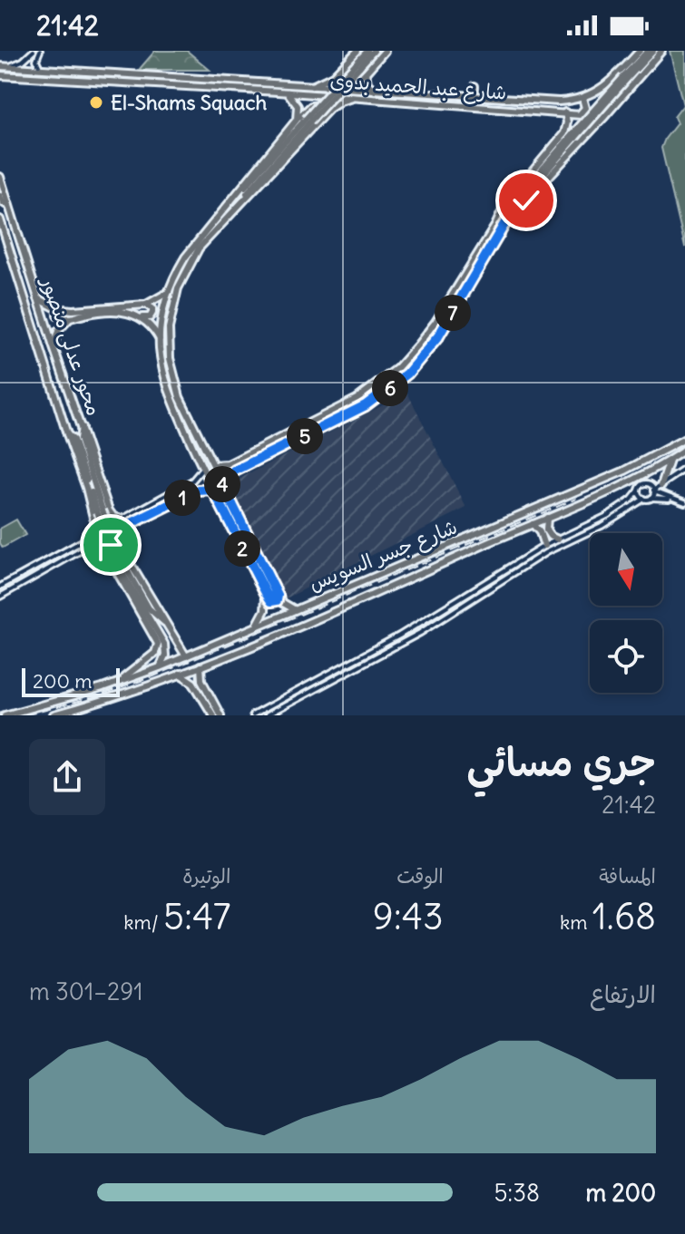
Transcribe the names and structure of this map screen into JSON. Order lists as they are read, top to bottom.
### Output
{
  "streets": {
    "main road": ["شارع عبد الحميد بدوى", "محور عدلى منصور", "شارع جسر السويس"]
  },
  "places": ["El-Shams Squach"],
  "scale_bar": "200 m",
  "north": "bottom",
  "page": {
    "status": "21:42",
    "pins": [
      "7",
      "6",
      "5",
      "4",
      "1",
      "2"
    ],
    "scale": "200 m",
    "heading": ["جري مسائي", "21:42"],
    "stats": [
      ["المسافة", "1.68 km"],
      ["الوقت", "9:43"],
      ["الوتيرة", "5:47 /km"]
    ],
    "chart": ["الارتفاع", "291–301 m"],
    "list": [
      {
        "name": "200 m",
        "note": "5:38"
      }
    ]
  }
}
